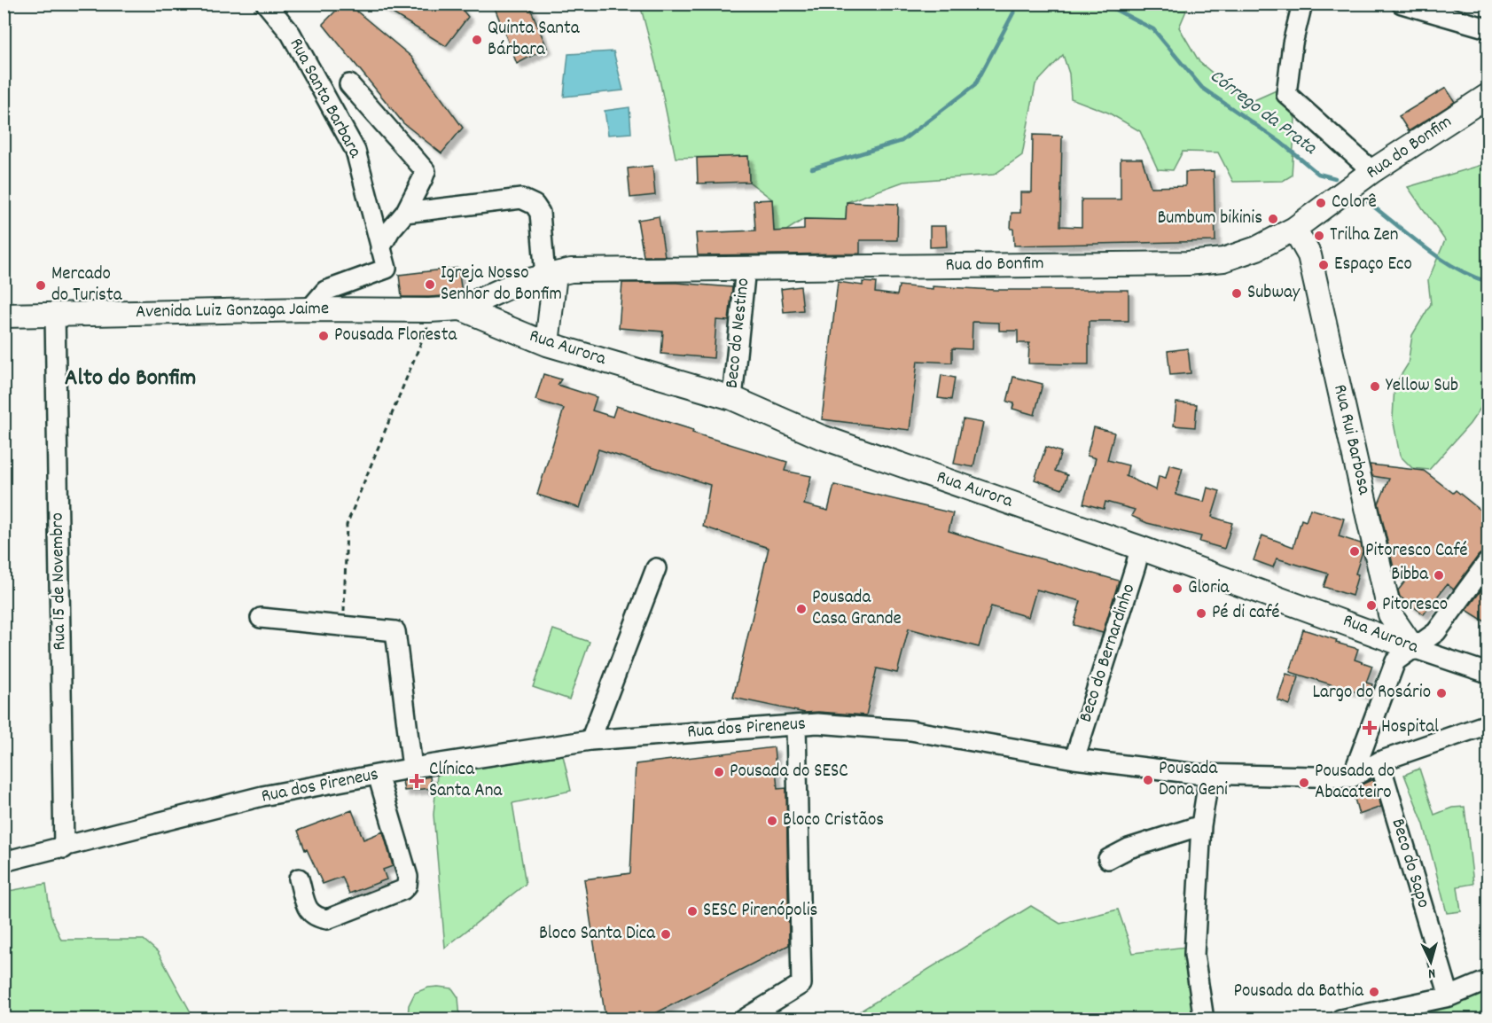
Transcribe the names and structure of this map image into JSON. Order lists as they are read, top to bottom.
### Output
{
  "streets": {
    "main road": [
      "Rua do Bonfim",
      "Avenida Luiz Gonzaga Jaime",
      "Rua Aurora",
      "Rua Rui Barbosa"
    ],
    "street": [
      "Rua Santa Barbara",
      "Beco do Nestino",
      "Rua 15 de Novembro",
      "Beco do Bernardinho",
      "Rua dos Pireneus",
      "Beco do Sapo"
    ]
  },
  "crossings": [
    ["Rua Santa Barbara", "Avenida Luiz Gonzaga Jaime"],
    ["Rua do Bonfim", "Avenida Luiz Gonzaga Jaime"],
    ["Rua do Bonfim", "Beco do Nestino"],
    ["Rua do Bonfim", "Rua Aurora"],
    ["Rua do Bonfim", "Rua Rui Barbosa"],
    ["Avenida Luiz Gonzaga Jaime", "Rua Aurora"],
    ["Avenida Luiz Gonzaga Jaime", "Rua 15 de Novembro"],
    ["Beco do Nestino", "Rua Aurora"],
    ["Rua Aurora", "Rua Rui Barbosa"],
    ["Rua Aurora", "Beco do Bernardinho"],
    ["Rua 15 de Novembro", "Rua dos Pireneus"],
    ["Beco do Bernardinho", "Rua dos Pireneus"]
  ],
  "districts": ["Alto do Bonfim"],
  "water": ["Córrego da Prata"],
  "places": {
    "other": [
      "Quinta Santa Bárbara",
      "Colorê",
      "Bumbum bikinis",
      "Trilha Zen",
      "Espaço Eco",
      "Igreja Nosso Senhor do Bonfim",
      "Mercado do Turista",
      "Subway",
      "Pousada Floresta",
      "Yellow Sub",
      "Pitoresco Café",
      "Bibba",
      "Gloria",
      "Pitoresco",
      "Pousada Casa Grande",
      "Pé di café",
      "Largo do Rosário",
      "Pousada do SESC",
      "Pousada Dona Geni",
      "Pousada do Abacateiro",
      "Bloco Cristãos",
      "SESC Pirenópolis",
      "Bloco Santa Dica",
      "Pousada da Bathia"
    ],
    "health": ["Hospital", "Clínica Santa Ana"]
  },
  "north": "bottom"
}
